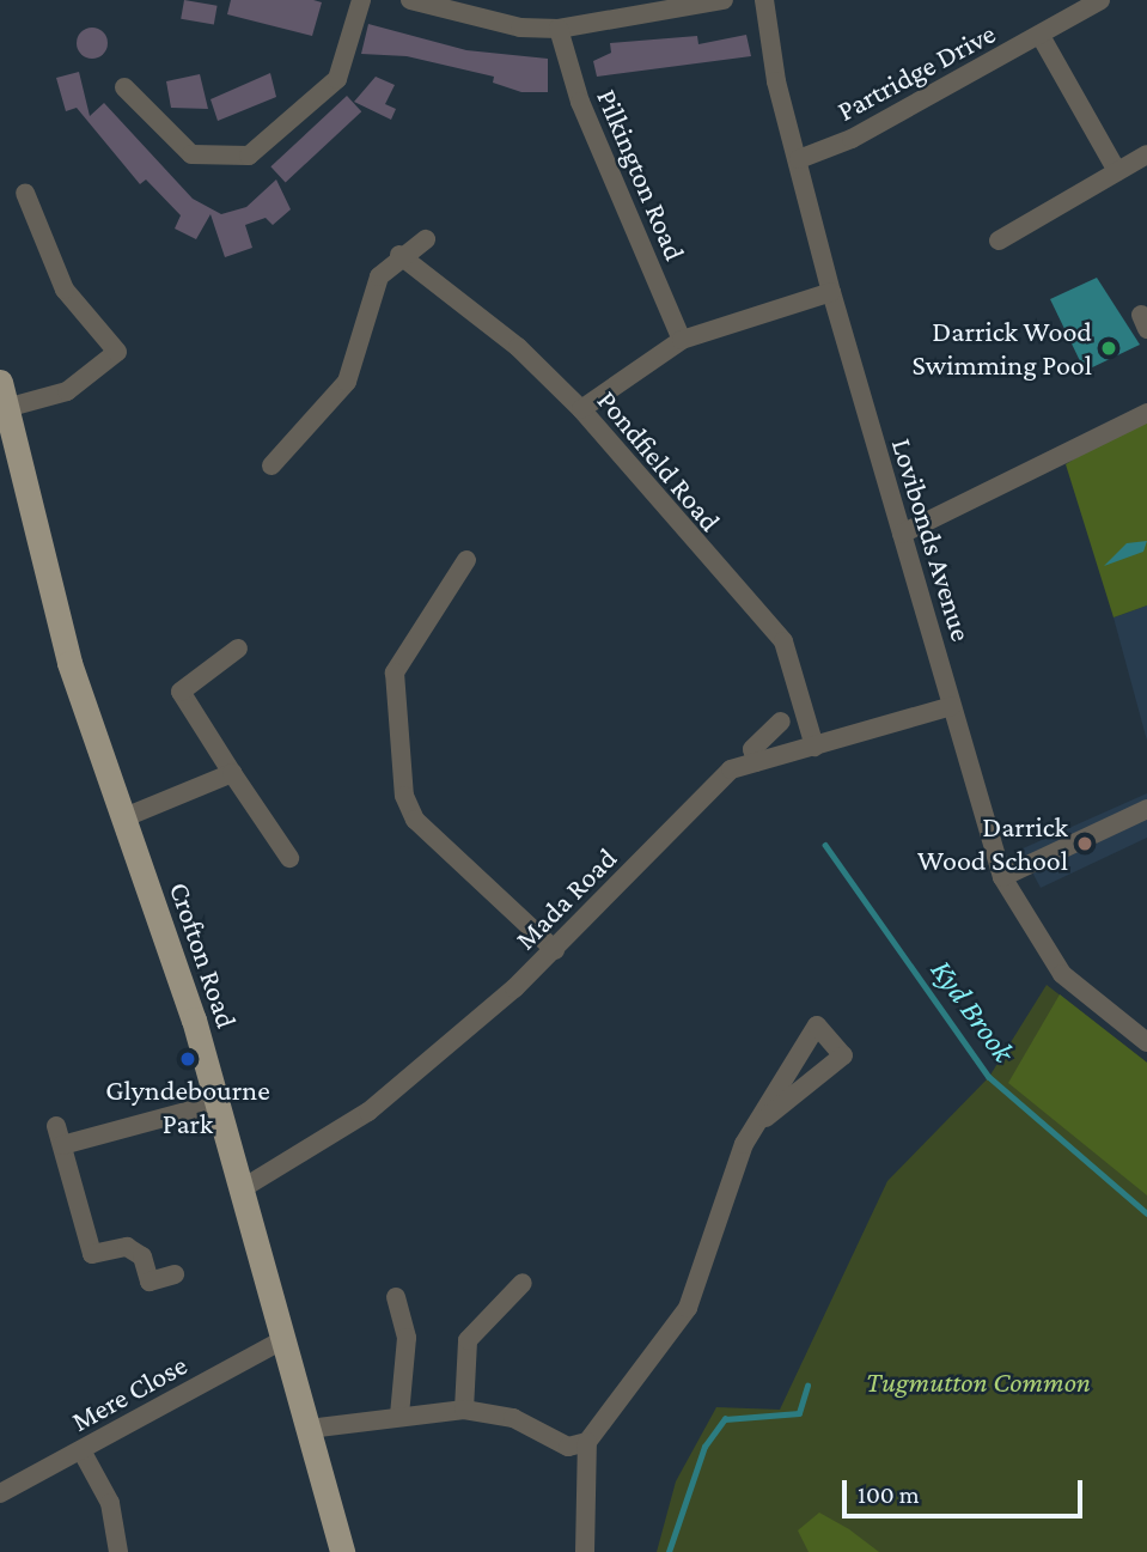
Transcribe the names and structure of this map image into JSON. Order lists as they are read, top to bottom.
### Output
{
  "streets": {
    "main road": ["Crofton Road"],
    "street": [
      "Partridge Drive",
      "Pilkington Road",
      "Pondfield Road",
      "Lovibonds Avenue",
      "Mada Road",
      "Mere Close"
    ]
  },
  "crossings": [
    ["Partridge Drive", "Lovibonds Avenue"],
    ["Pondfield Road", "Mada Road"],
    ["Lovibonds Avenue", "Mada Road"],
    ["Mada Road", "Crofton Road"],
    ["Crofton Road", "Mere Close"]
  ],
  "water": ["Kyd Brook"],
  "parks": ["Tugmutton Common"],
  "places": ["Darrick Wood Swimming Pool", "Darrick Wood School", "Glyndebourne Park"],
  "scale_bar": "100 m"
}
